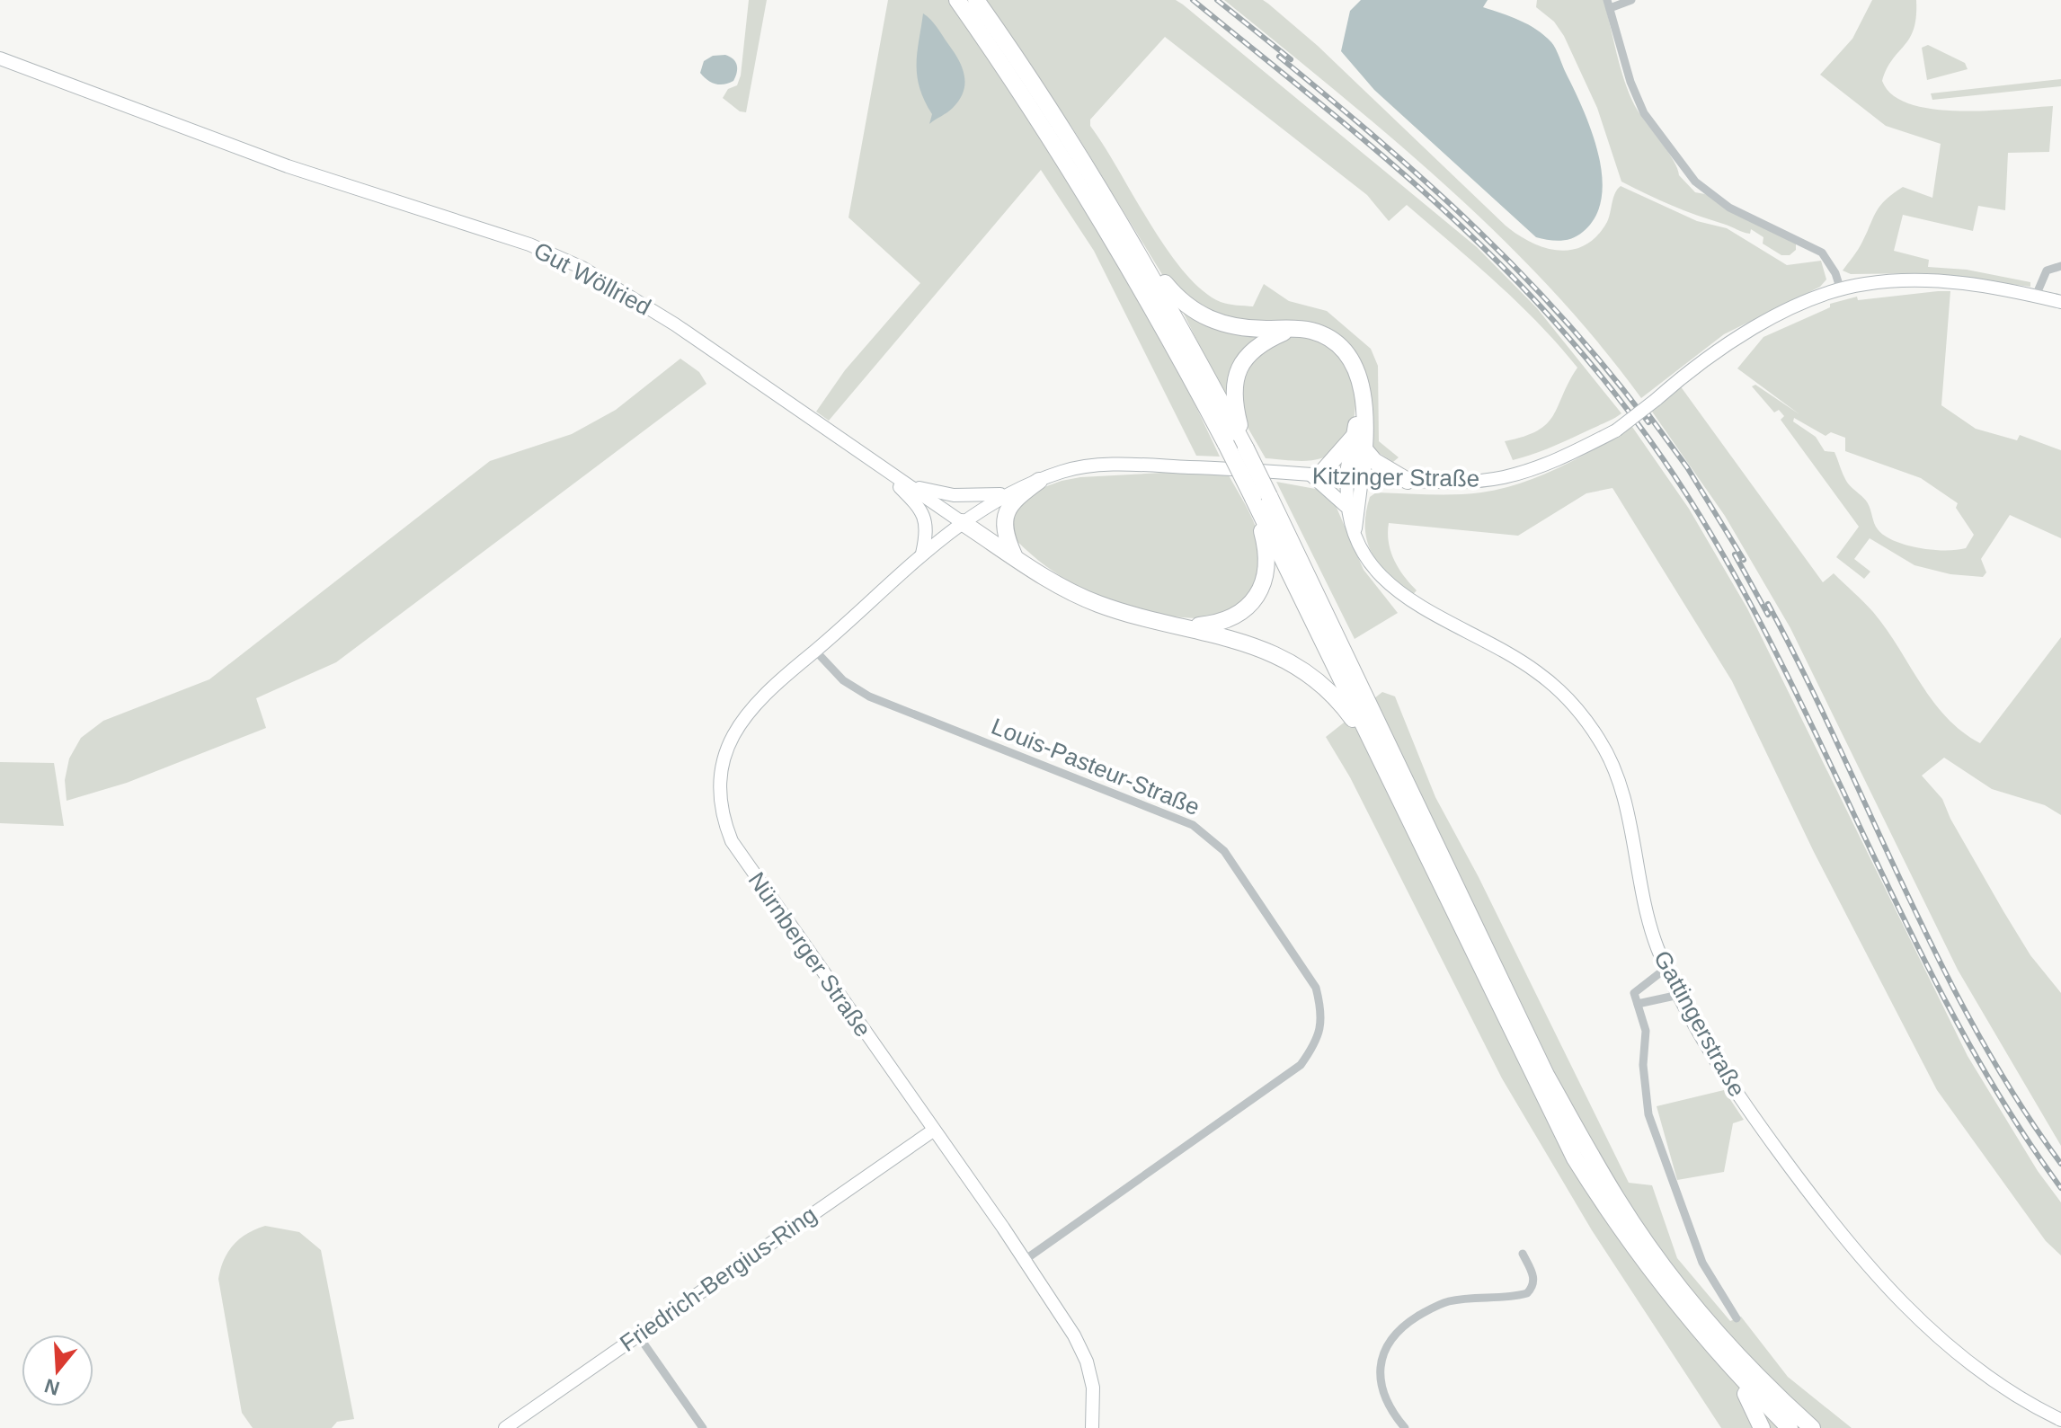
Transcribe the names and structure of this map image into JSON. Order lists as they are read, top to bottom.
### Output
{
  "streets": {
    "street": [
      "Gut Wöllried",
      "Kitzinger Straße",
      "Louis-Pasteur-Straße",
      "Nürnberger Straße",
      "Gattingerstraße",
      "Friedrich-Bergius-Ring"
    ]
  },
  "crossings": [
    ["Kitzinger Straße", "Nürnberger Straße"],
    ["Kitzinger Straße", "Gattingerstraße"],
    ["Louis-Pasteur-Straße", "Nürnberger Straße"],
    ["Nürnberger Straße", "Friedrich-Bergius-Ring"]
  ],
  "north": "bottom"
}
